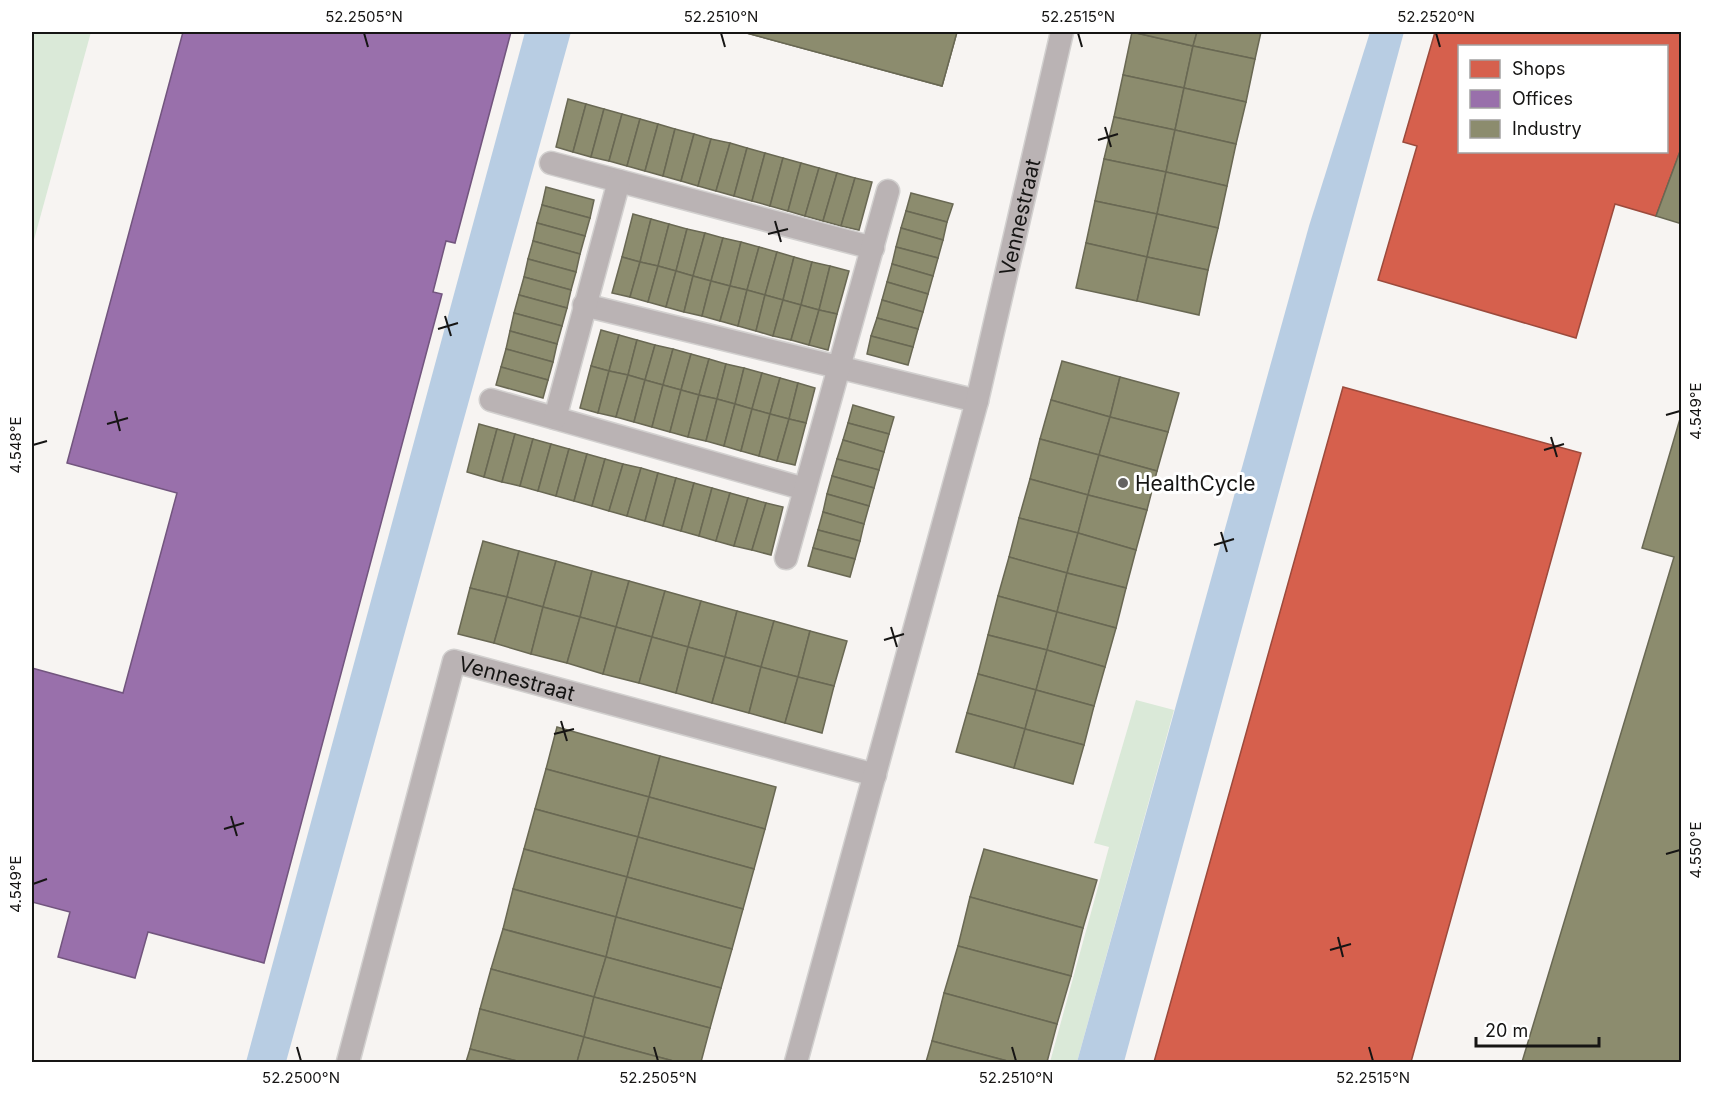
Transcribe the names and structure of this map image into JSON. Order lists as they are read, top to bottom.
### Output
{
  "streets": {
    "lane": ["Vennestraat"]
  },
  "places": ["HealthCycle"],
  "legend": ["Shops", "Offices", "Industry"],
  "scale_bar": "20 m",
  "coordinates": [
    "52.2505°N",
    "52.2510°N",
    "52.2515°N",
    "52.2520°N",
    "4.549°E",
    "4.548°E",
    "4.550°E",
    "52.2500°N"
  ]
}
